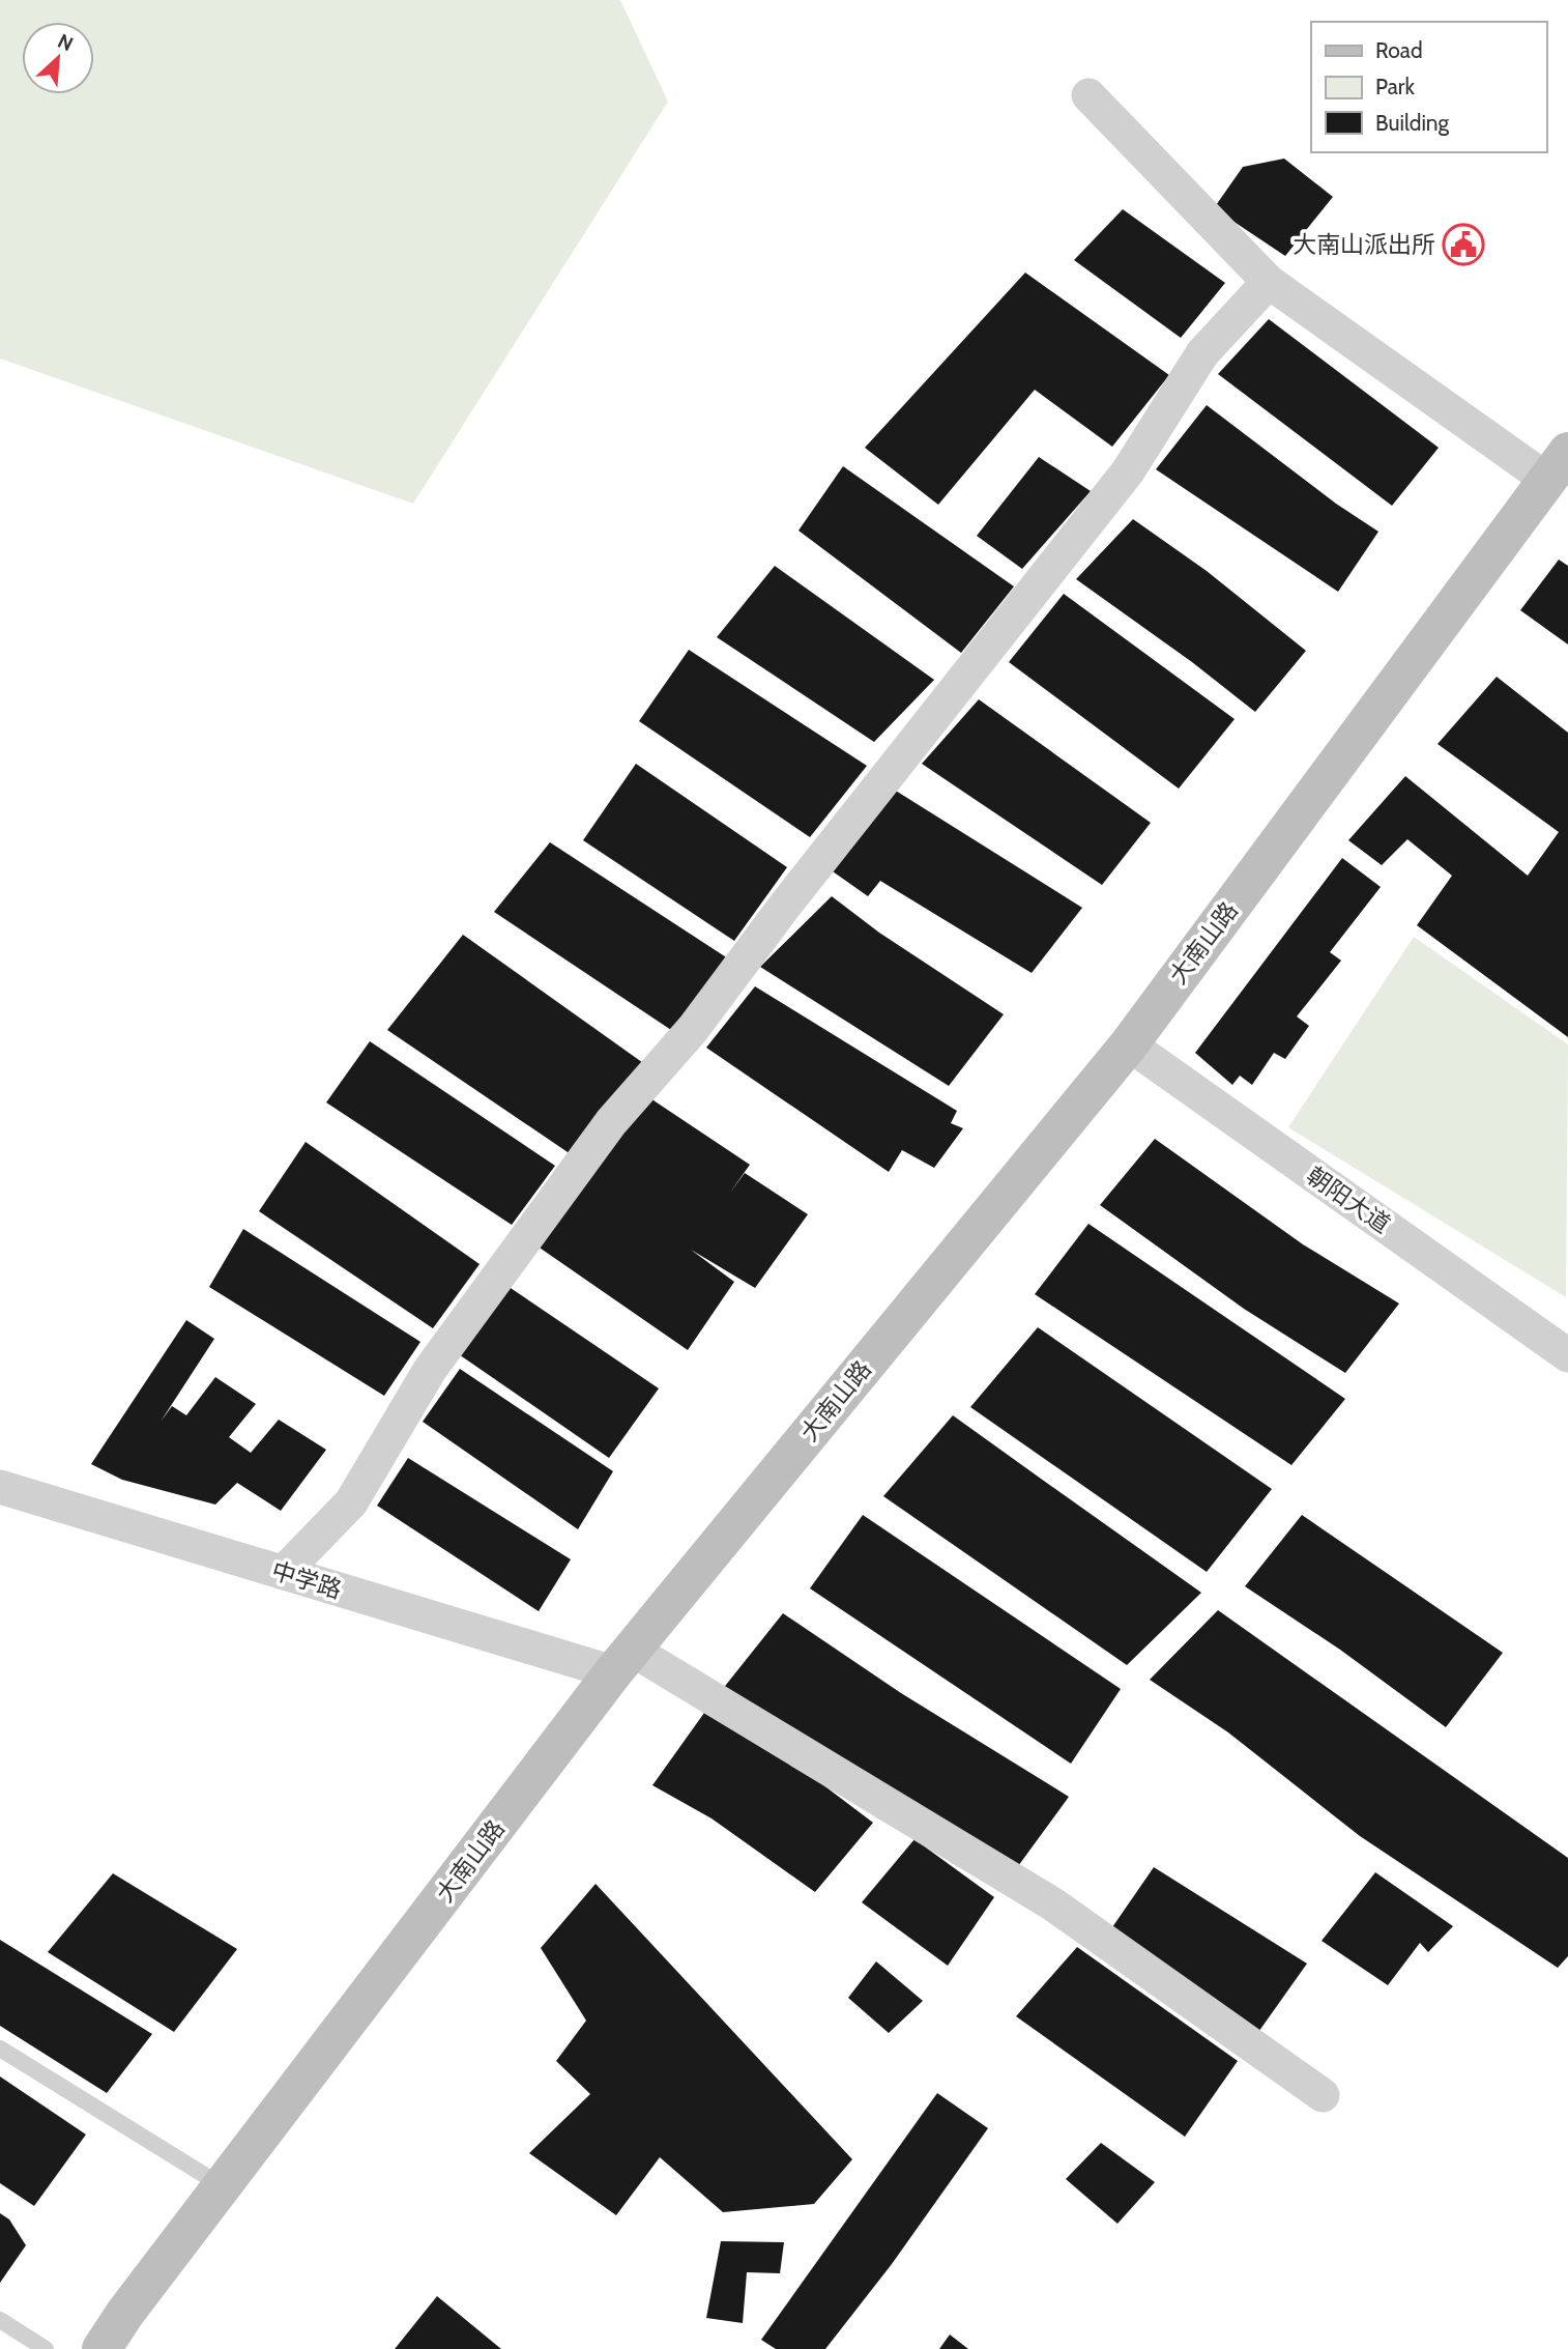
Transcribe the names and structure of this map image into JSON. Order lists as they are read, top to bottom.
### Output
{
  "streets": {
    "main road": ["大南山路"],
    "street": ["朝阳大道", "中学路"]
  },
  "crossings": [
    ["大南山路", "朝阳大道"],
    ["大南山路", "中学路"]
  ],
  "places": {
    "public building": ["大南山派出所"]
  },
  "legend": ["Road", "Park", "Building"],
  "north": "top right"
}
